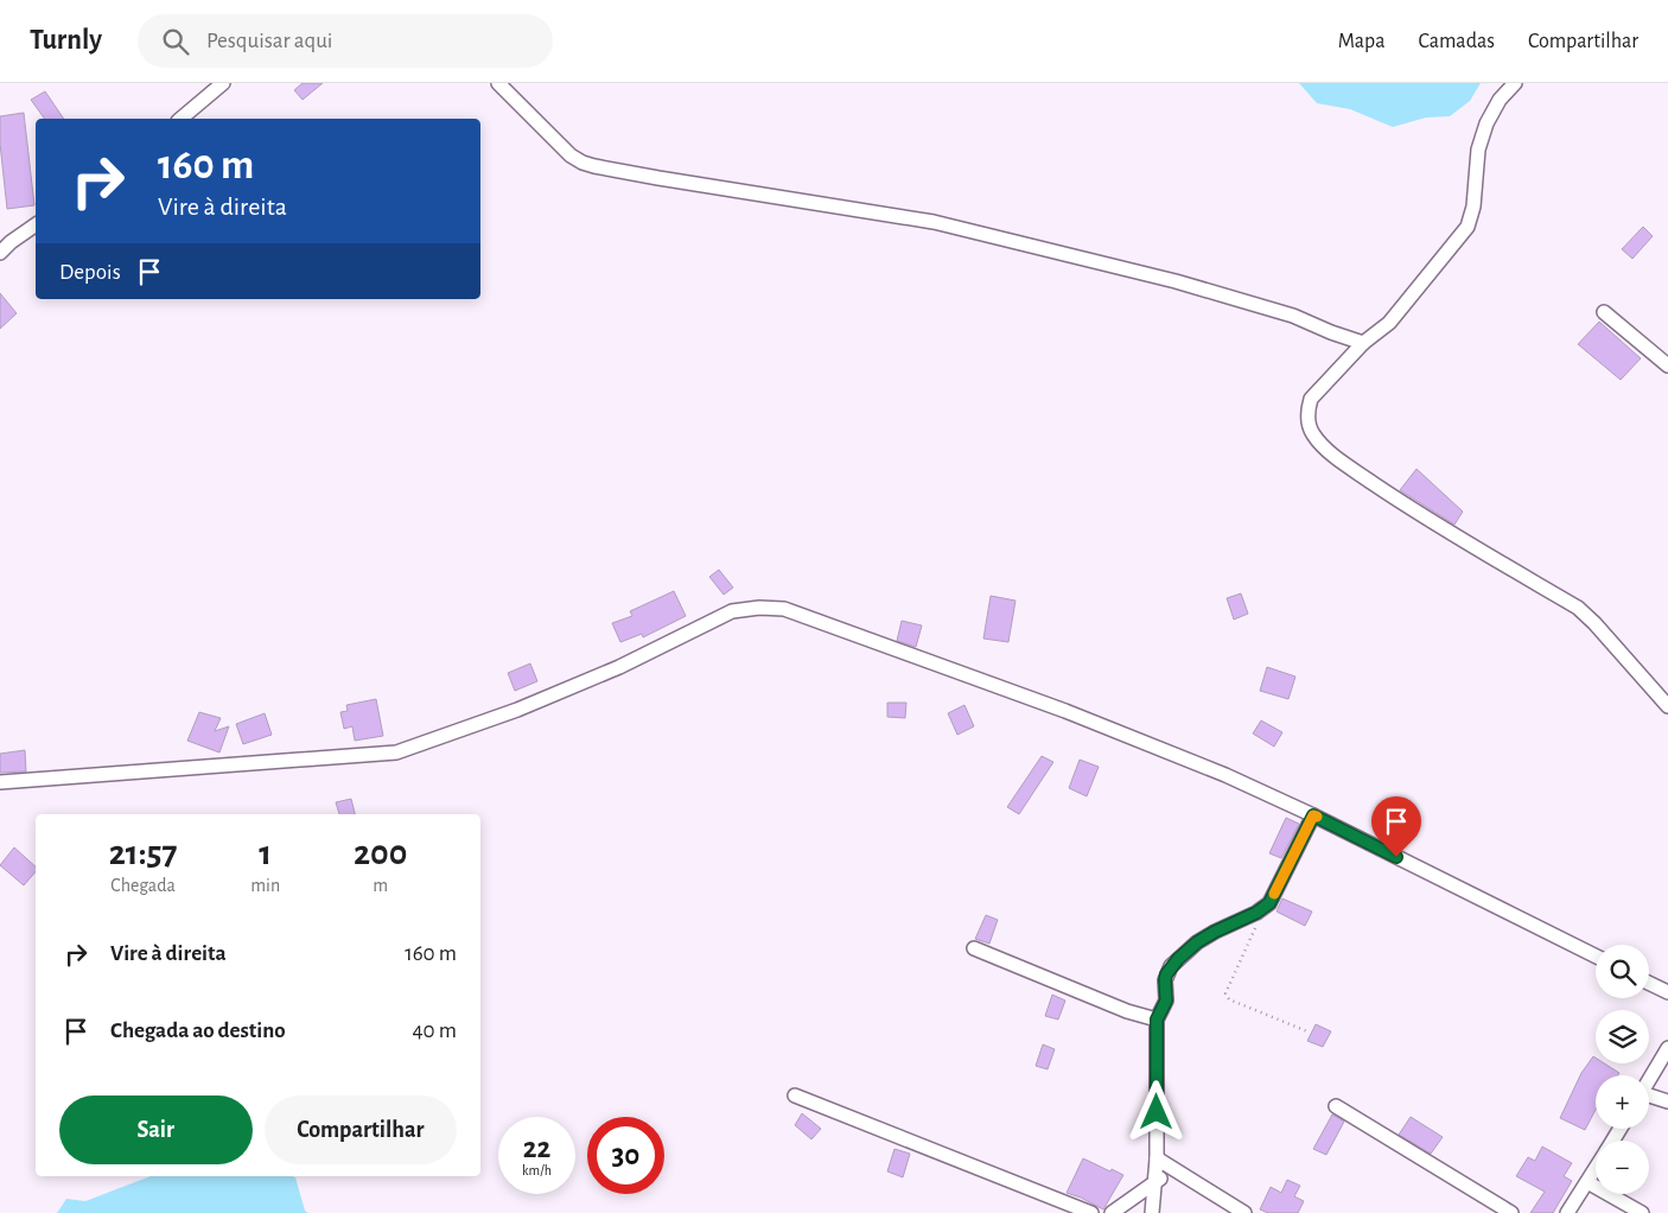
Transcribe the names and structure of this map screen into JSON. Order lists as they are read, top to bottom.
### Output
{
  "page": {
    "header": "Turnly",
    "search": "Pesquisar aqui",
    "nav": ["Mapa", "Camadas", "Compartilhar"],
    "turn": ["160 m", "Vire à direita"],
    "then": "Depois",
    "eta": [
      "21:57",
      "Chegada",
      "1",
      "min",
      "200",
      "m"
    ],
    "list": [
      {
        "name": "Vire à direita",
        "value": "160 m"
      },
      {
        "name": "Chegada ao destino",
        "value": "40 m"
      }
    ],
    "map_buttons": ["+", "−"],
    "buttons": ["Sair", "Compartilhar"],
    "speed": "22 km/h",
    "limit": "30"
  }
}
